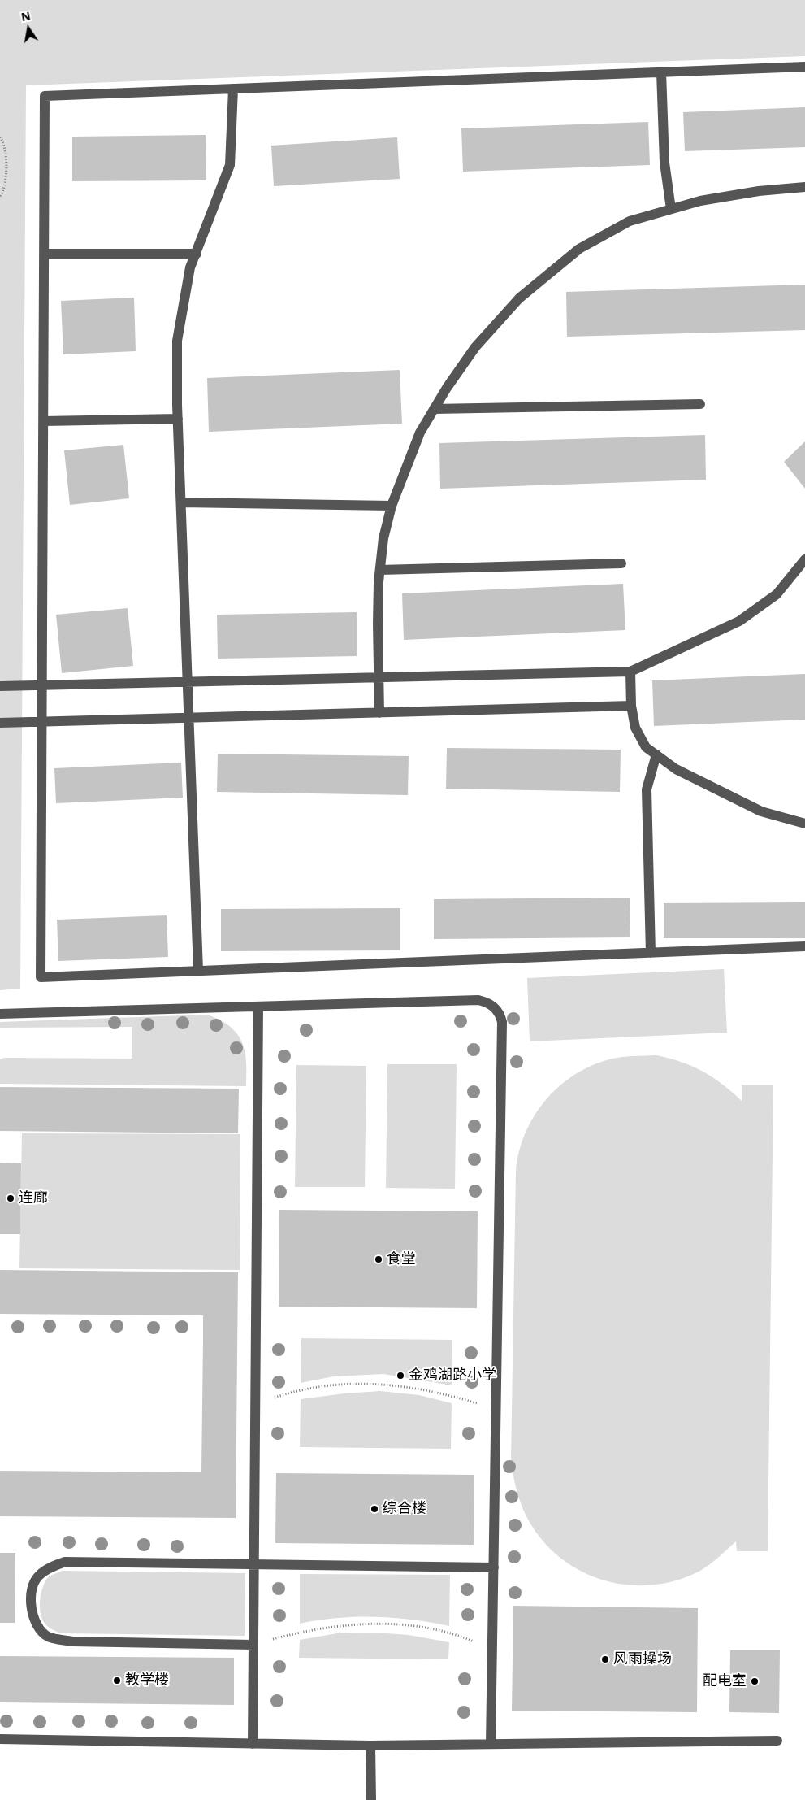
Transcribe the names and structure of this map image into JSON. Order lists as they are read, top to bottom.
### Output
{
  "places": [
    "连廊",
    "食堂",
    "金鸡湖路小学",
    "综合楼",
    "风雨操场",
    "教学楼",
    "配电室"
  ],
  "north": "top"
}
